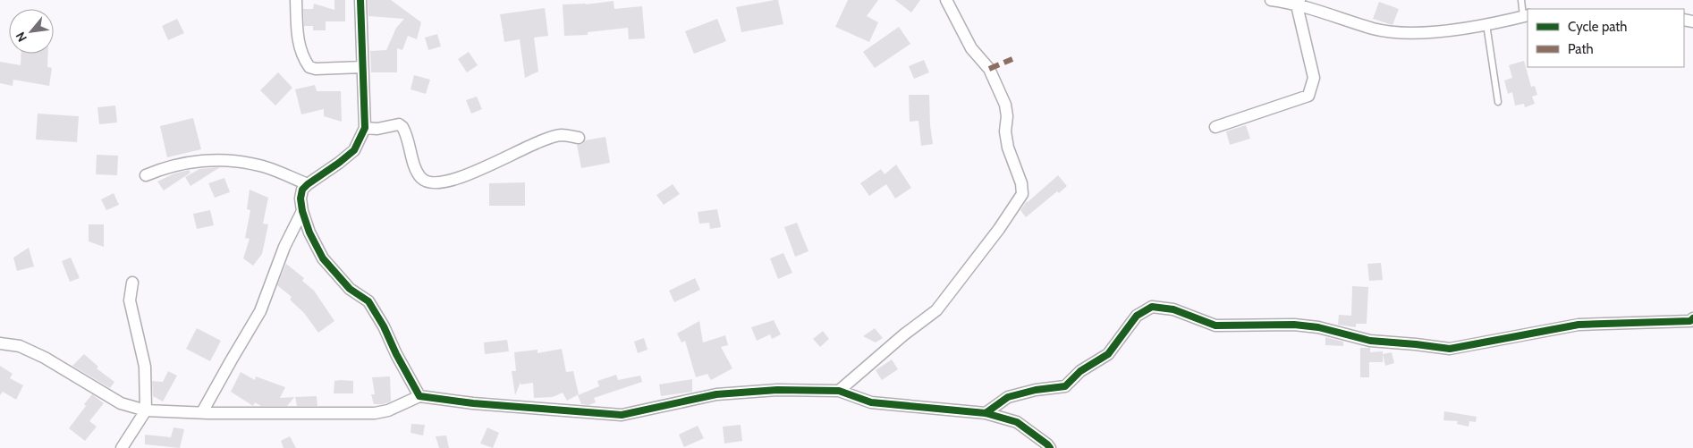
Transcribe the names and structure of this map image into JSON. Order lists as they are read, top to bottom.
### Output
{
  "legend": ["Cycle path", "Path"],
  "north": "bottom left"
}
